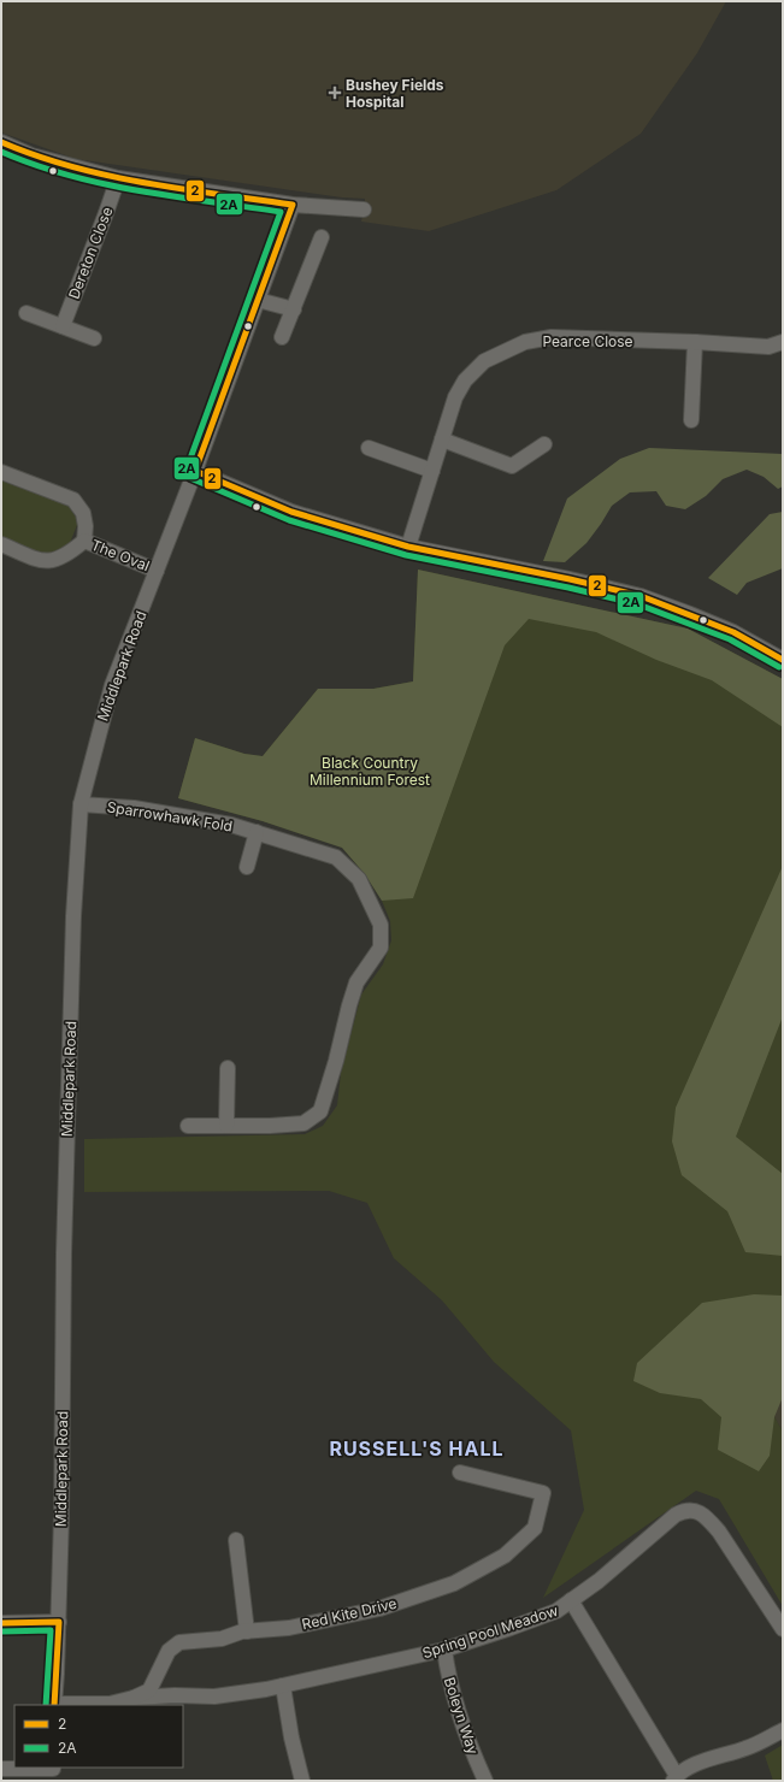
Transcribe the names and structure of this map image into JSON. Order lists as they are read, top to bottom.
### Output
{
  "streets": {
    "street": [
      "Dereton Close",
      "Pearce Close",
      "The Oval",
      "Middlepark Road",
      "Sparrowhawk Fold",
      "Red Kite Drive",
      "Spring Pool Meadow",
      "Boleyn Way"
    ]
  },
  "crossings": [
    ["The Oval", "Middlepark Road"],
    ["Middlepark Road", "Sparrowhawk Fold"],
    ["Middlepark Road", "Red Kite Drive"],
    ["Red Kite Drive", "Spring Pool Meadow"],
    ["Spring Pool Meadow", "Boleyn Way"]
  ],
  "districts": ["RUSSELL'S HALL"],
  "parks": ["Black Country Millennium Forest"],
  "places": {
    "health": ["Bushey Fields Hospital"]
  },
  "lines": ["transit line 2", "transit line 2A"],
  "legend": ["2", "2A"]
}
